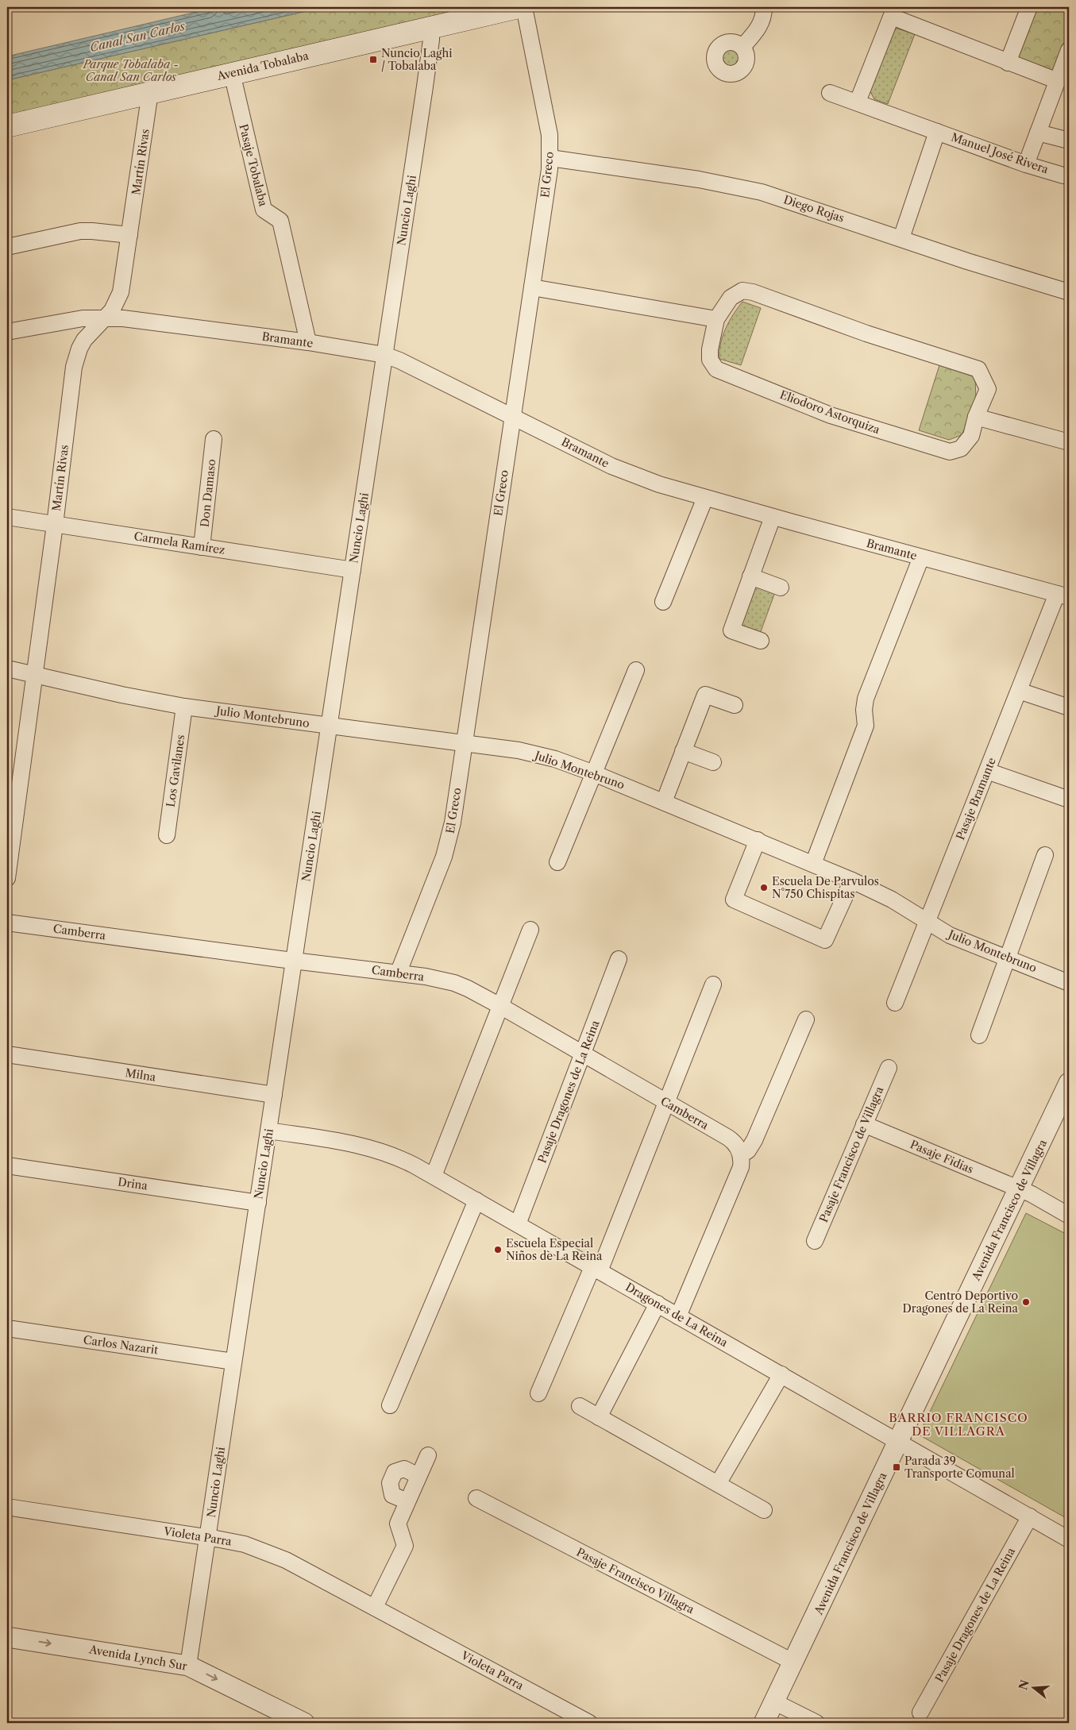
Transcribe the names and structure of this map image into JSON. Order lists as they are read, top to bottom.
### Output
{
  "streets": {
    "main road": ["Avenida Tobalaba"],
    "street": [
      "Manuel José Rivera",
      "Martín Rivas",
      "Pasaje Tobalaba",
      "El Greco",
      "Diego Rojas",
      "Nuncio Laghi",
      "Bramante",
      "Eliodoro Astorquiza",
      "Don Damaso",
      "Carmela Ramírez",
      "Julio Montebruno",
      "Los Gavilanes",
      "Pasaje Bramante",
      "Camberra",
      "Milna",
      "Pasaje Dragones de La Reina",
      "Pasaje Francisco de Villagra",
      "Pasaje Fidias",
      "Drina",
      "Avenida Francisco de Villagra",
      "Dragones de La Reina",
      "Carlos Nazarit",
      "Violeta Parra",
      "Pasaje Francisco Villagra",
      "Avenida Lynch Sur"
    ]
  },
  "crossings": [
    ["Avenida Tobalaba", "Martín Rivas"],
    ["Avenida Tobalaba", "Pasaje Tobalaba"],
    ["Avenida Tobalaba", "Nuncio Laghi"],
    ["Manuel José Rivera", "Diego Rojas"],
    ["Martín Rivas", "Bramante"],
    ["Martín Rivas", "Carmela Ramírez"],
    ["Martín Rivas", "Julio Montebruno"],
    ["Pasaje Tobalaba", "Bramante"],
    ["El Greco", "Diego Rojas"],
    ["El Greco", "Bramante"],
    ["El Greco", "Julio Montebruno"],
    ["El Greco", "Camberra"],
    ["Nuncio Laghi", "Bramante"],
    ["Nuncio Laghi", "Carmela Ramírez"],
    ["Nuncio Laghi", "Julio Montebruno"],
    ["Nuncio Laghi", "Camberra"],
    ["Nuncio Laghi", "Milna"],
    ["Nuncio Laghi", "Drina"],
    ["Nuncio Laghi", "Dragones de La Reina"],
    ["Nuncio Laghi", "Carlos Nazarit"],
    ["Nuncio Laghi", "Violeta Parra"],
    ["Nuncio Laghi", "Avenida Lynch Sur"],
    ["Bramante", "Pasaje Bramante"],
    ["Don Damaso", "Carmela Ramírez"],
    ["Julio Montebruno", "Los Gavilanes"],
    ["Julio Montebruno", "Pasaje Bramante"],
    ["Camberra", "Pasaje Dragones de La Reina"],
    ["Pasaje Dragones de La Reina", "Dragones de La Reina"],
    ["Pasaje Francisco de Villagra", "Pasaje Fidias"],
    ["Pasaje Fidias", "Avenida Francisco de Villagra"],
    ["Avenida Francisco de Villagra", "Dragones de La Reina"],
    ["Avenida Francisco de Villagra", "Pasaje Francisco Villagra"]
  ],
  "one_way": ["Avenida Lynch Sur"],
  "districts": ["BARRIO FRANCISCO DE VILLAGRA"],
  "water": ["Canal San Carlos"],
  "parks": ["Parque Tobalaba - Canal San Carlos"],
  "places": {
    "transit": ["Nuncio Laghi / Tobalaba", "Parada 39 Transporte Comunal"],
    "other": ["Escuela De Parvulos N°750 Chispitas", "Escuela Especial Niños de La Reina", "Centro Deportivo Dragones de La Reina"]
  },
  "north": "left"
}
